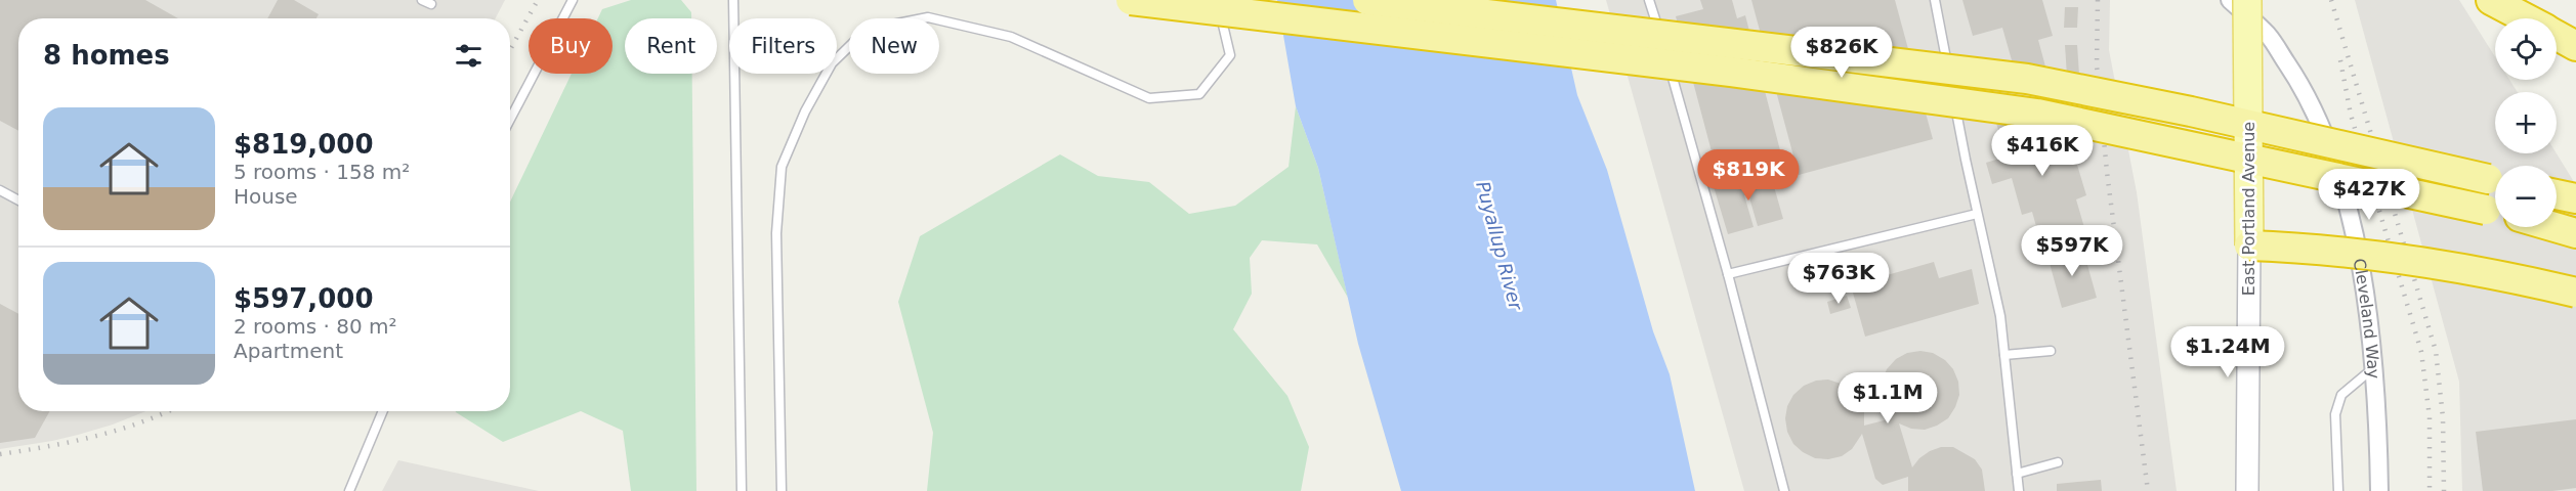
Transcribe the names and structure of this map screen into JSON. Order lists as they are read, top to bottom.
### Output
{
  "streets": {
    "main road": ["East Portland Avenue"],
    "street": ["Cleveland Way"]
  },
  "water": ["Puyallup River"],
  "page": {
    "map_buttons": ["+", "−"],
    "chip": [
      "Buy",
      "Rent",
      "Filters",
      "New"
    ],
    "heading": "8 homes",
    "price": [
      "$826K",
      "$416K",
      "$819K",
      "$427K",
      "$597K",
      "$763K",
      "$1.24M",
      "$1.1M"
    ],
    "list": [
      {
        "name": "$819,000",
        "note": "5 rooms · 158 m² · House"
      },
      {
        "name": "$597,000",
        "note": "2 rooms · 80 m² · Apartment"
      }
    ]
  }
}
